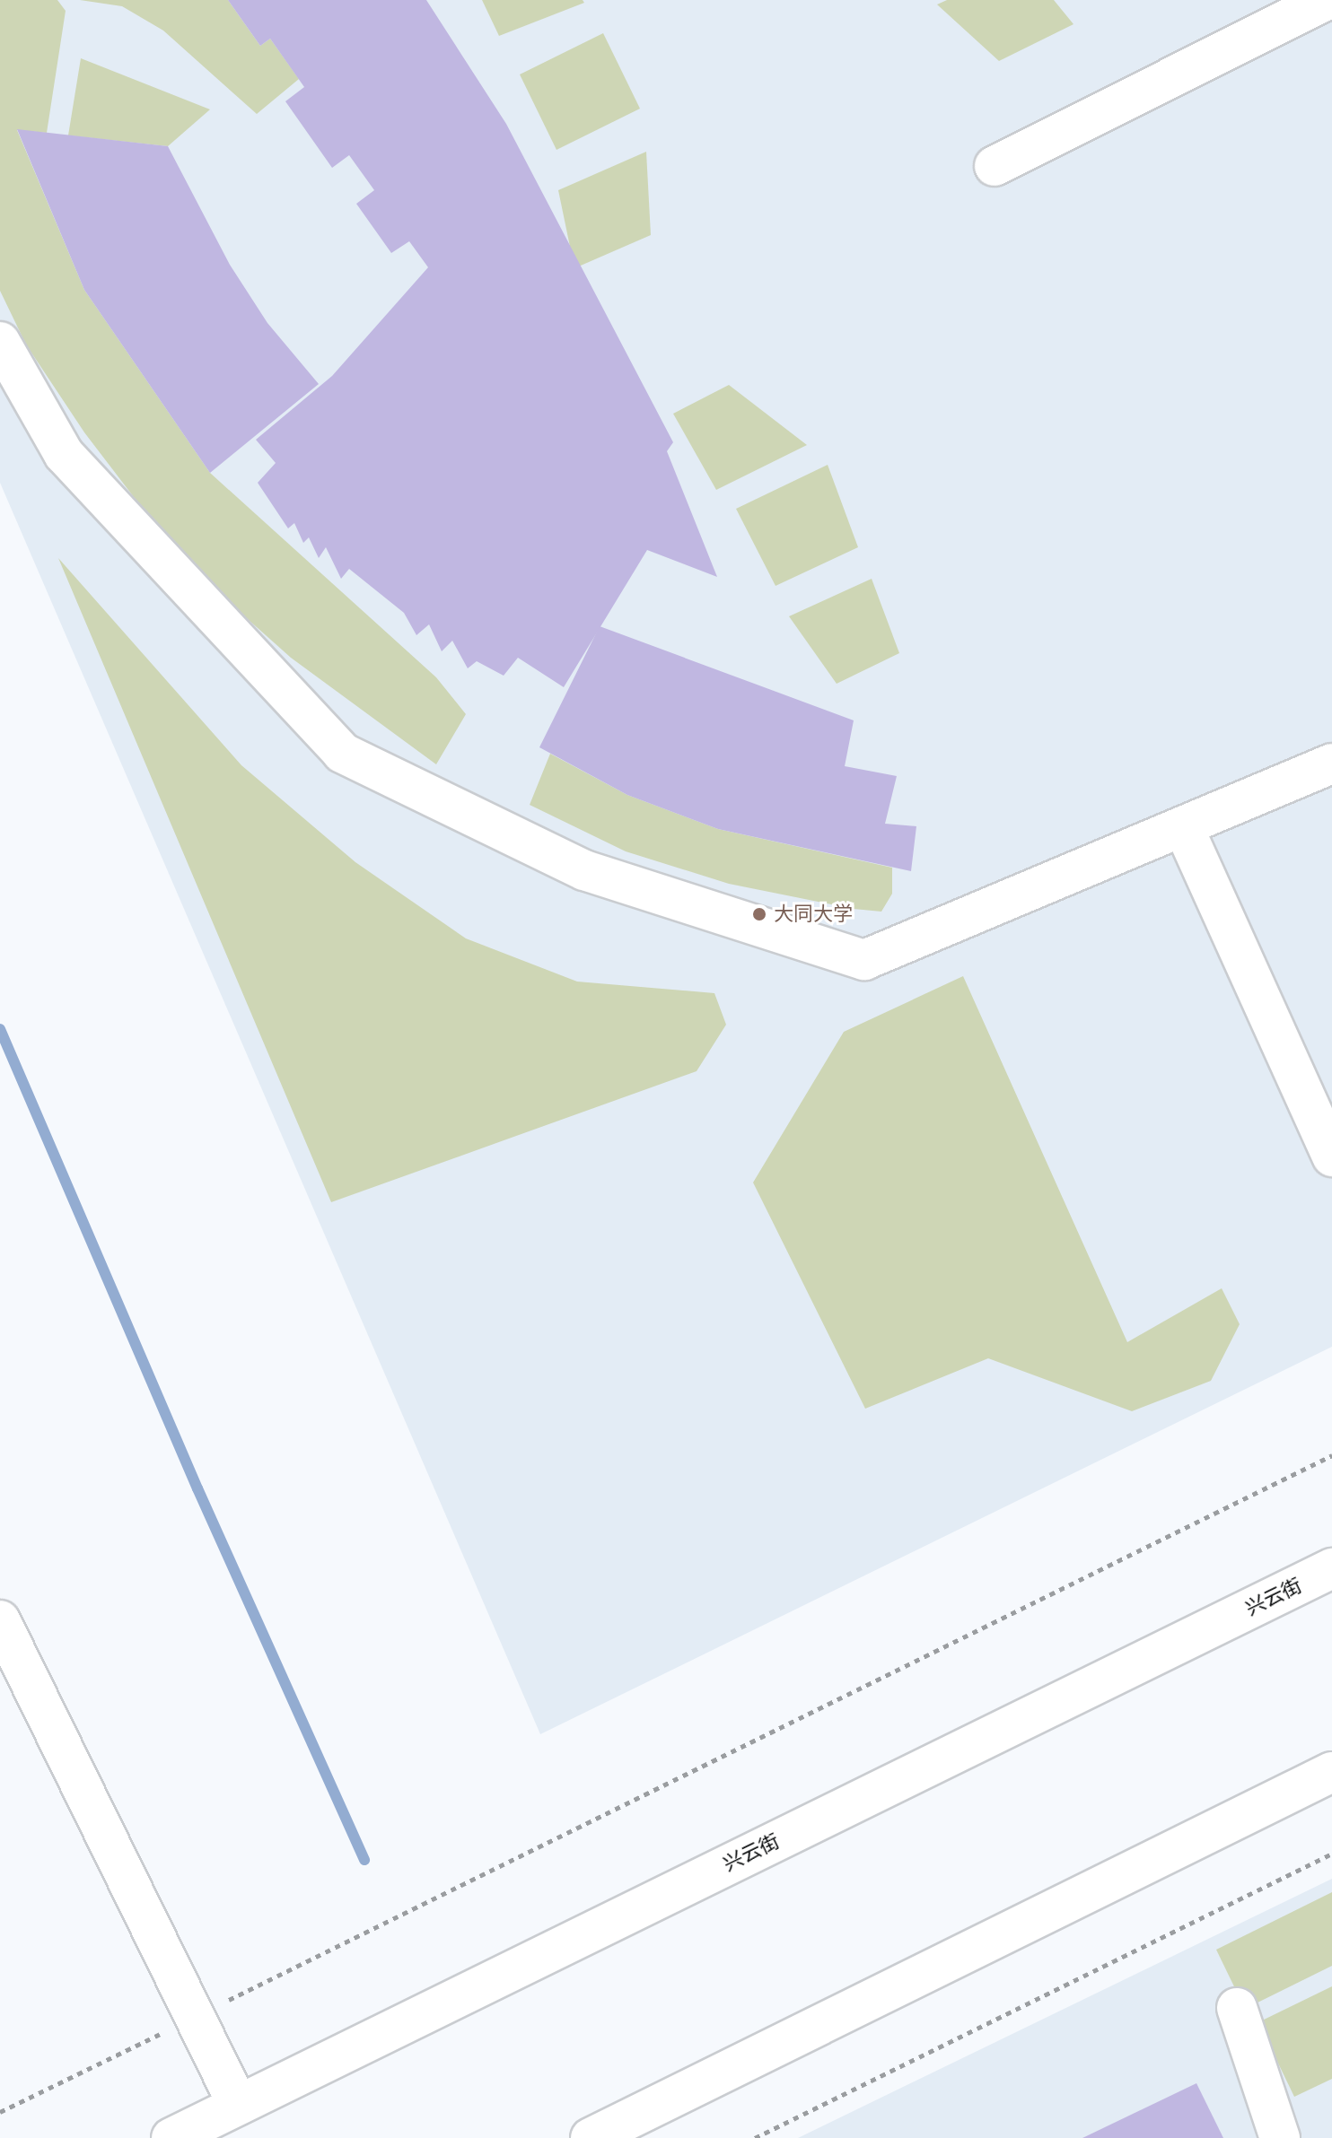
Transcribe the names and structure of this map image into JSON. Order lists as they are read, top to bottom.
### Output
{
  "streets": {
    "main road": ["兴云街"]
  },
  "places": ["大同大学"]
}
